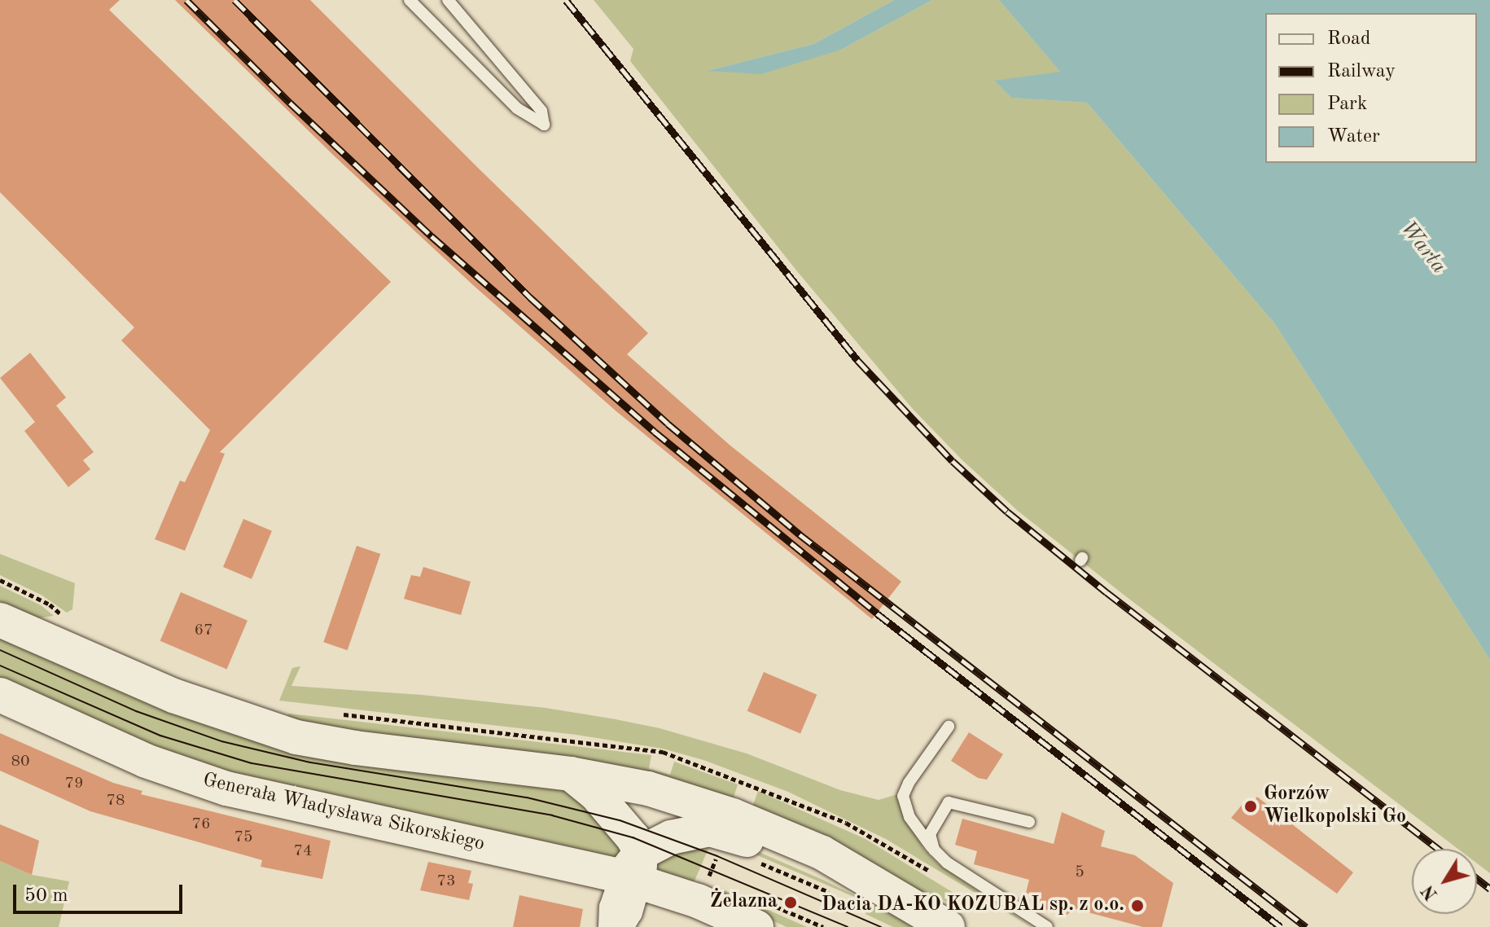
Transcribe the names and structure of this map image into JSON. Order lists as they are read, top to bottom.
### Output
{
  "streets": {
    "main road": ["Generała Władysława Sikorskiego"]
  },
  "water": ["Warta"],
  "places": ["Gorzów Wielkopolski Go", "Żelazna", "Dacia DA-KO KOZUBAL sp. z o.o."],
  "house_numbers": [
    "67",
    "80",
    "79",
    "78",
    "76",
    "75",
    "74",
    "5",
    "73"
  ],
  "legend": [
    "Road",
    "Railway",
    "Park",
    "Water"
  ],
  "scale_bar": "50 m",
  "north": "bottom left"
}
